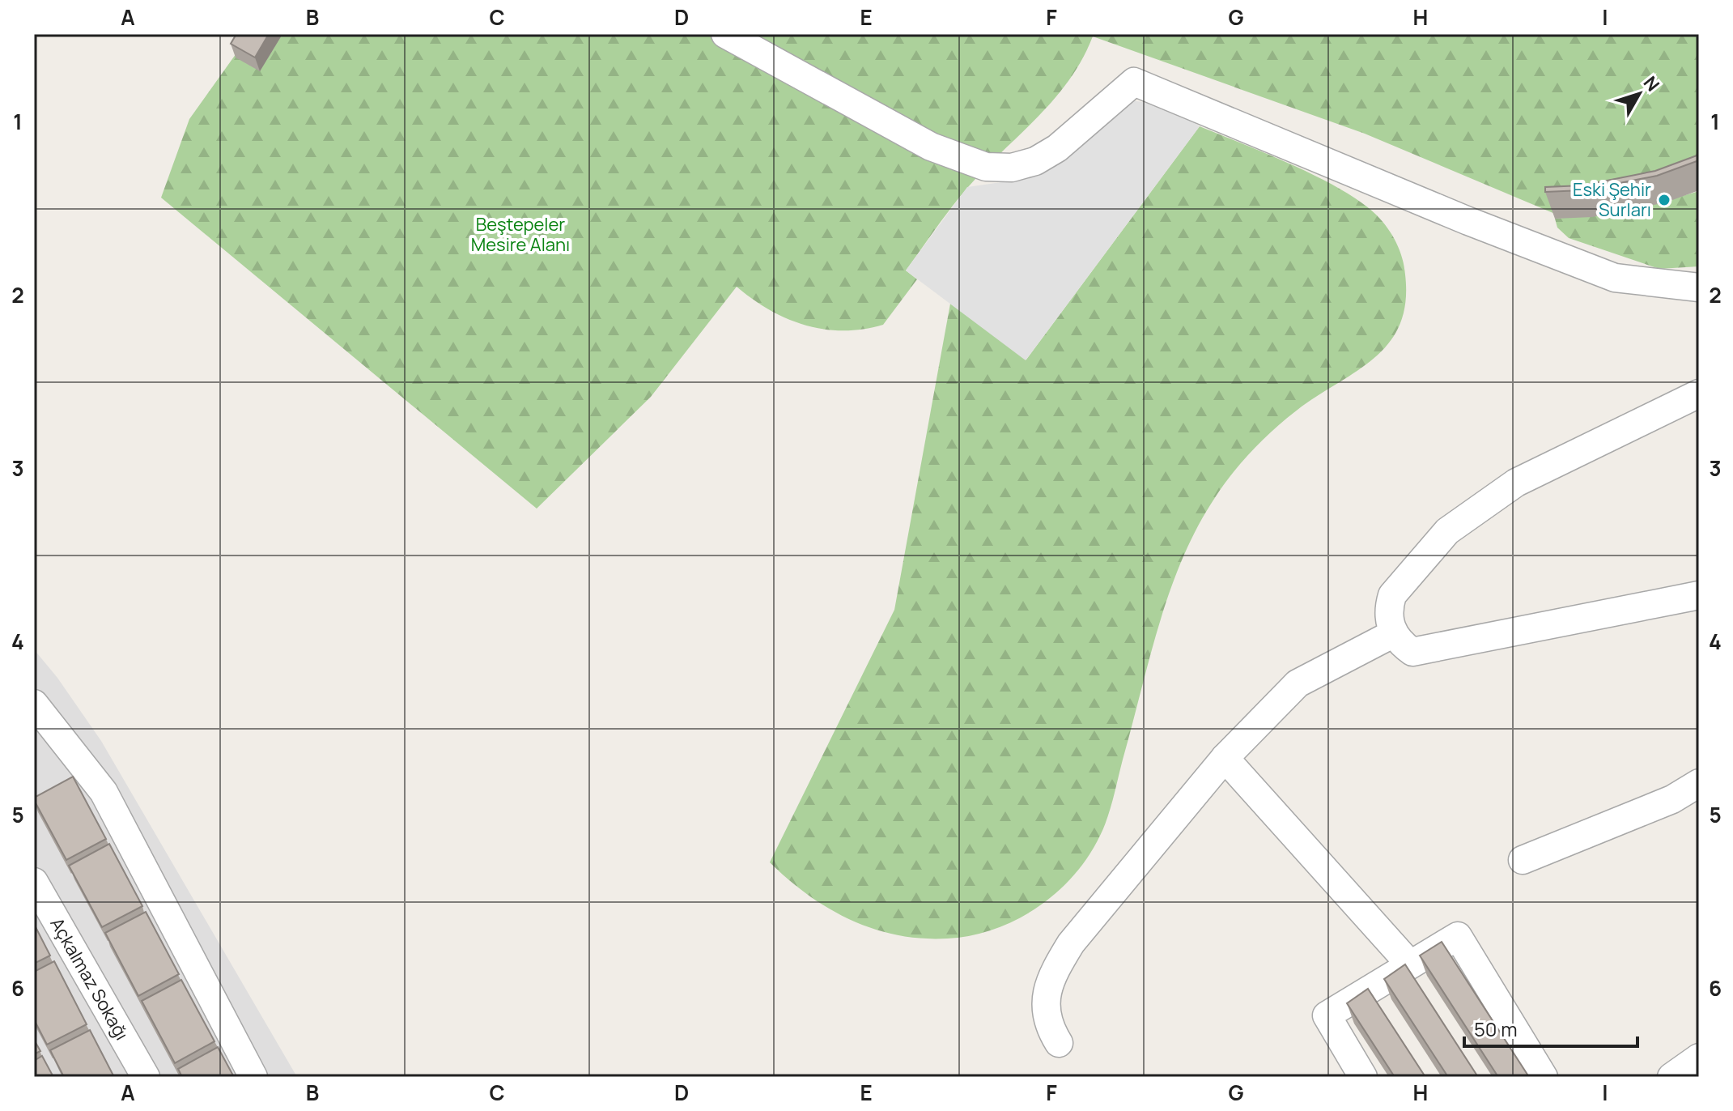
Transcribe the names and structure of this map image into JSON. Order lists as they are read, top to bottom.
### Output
{
  "streets": {
    "street": ["Açkalmaz Sokağı"]
  },
  "parks": ["Beştepeler Mesire Alanı"],
  "places": ["Eski Şehir Surları"],
  "scale_bar": "50 m",
  "north": "top right",
  "grid": {
    "columns": [
      "A",
      "B",
      "C",
      "D",
      "E",
      "F",
      "G",
      "H",
      "I"
    ],
    "rows": [
      "1",
      "2",
      "3",
      "4",
      "5",
      "6"
    ]
  }
}
